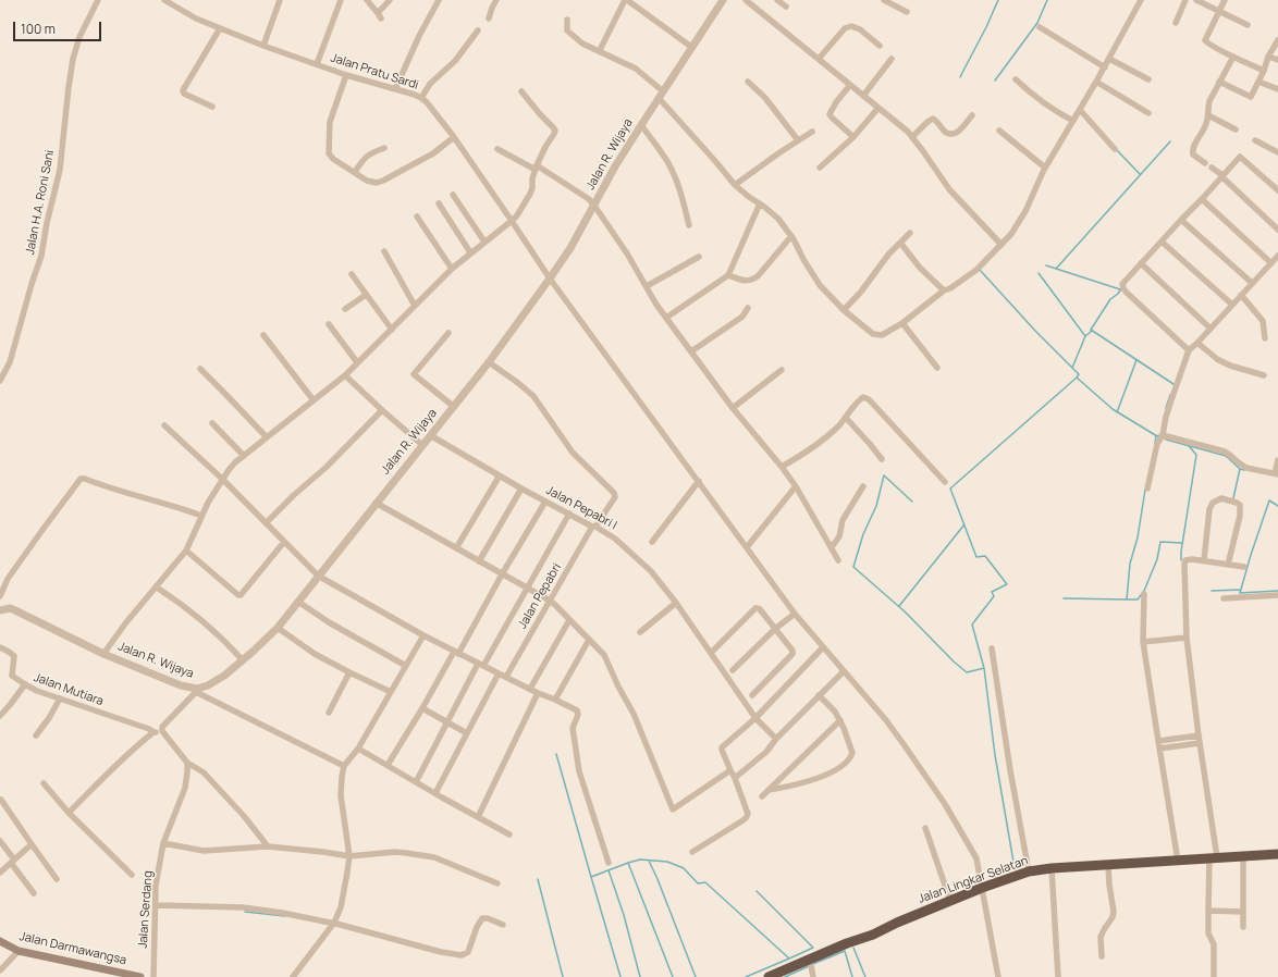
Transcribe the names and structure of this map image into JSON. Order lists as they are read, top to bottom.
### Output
{
  "streets": {
    "highway": ["Jalan Lingkar Selatan"],
    "main road": ["Jalan Darmawangsa"],
    "street": [
      "Jalan Pratu Sardi",
      "Jalan R. Wijaya",
      "Jalan H.A. Roni Sani",
      "Jalan Pepabri I",
      "Jalan Pepabri",
      "Jalan Mutiara",
      "Jalan Serdang"
    ]
  },
  "crossings": [
    ["Jalan Pratu Sardi", "Jalan R. Wijaya"],
    ["Jalan Pratu Sardi", "Jalan Lingkar Selatan"],
    ["Jalan R. Wijaya", "Jalan Pepabri I"],
    ["Jalan R. Wijaya", "Jalan Pepabri"],
    ["Jalan Pepabri I", "Jalan Pepabri"]
  ],
  "scale_bar": "100 m"
}
